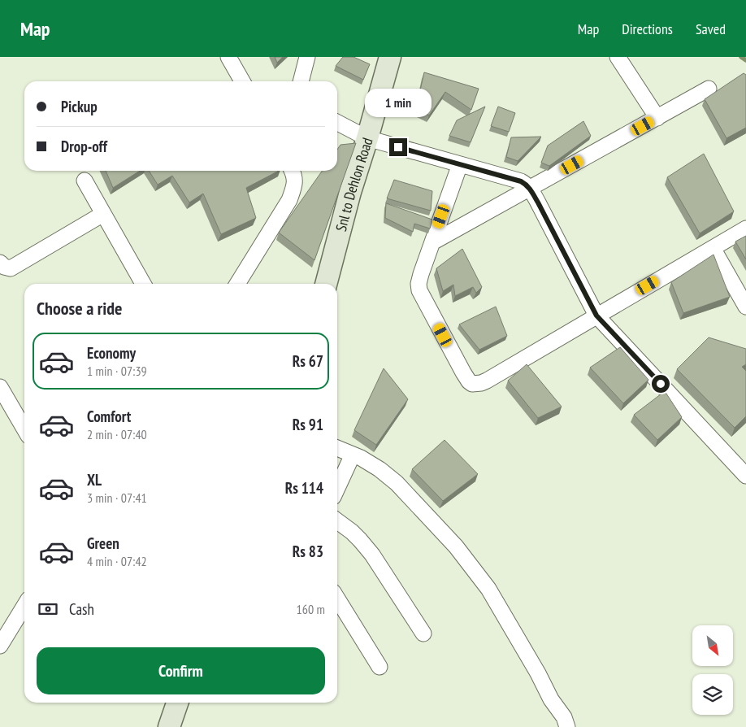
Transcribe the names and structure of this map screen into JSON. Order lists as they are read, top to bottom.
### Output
{
  "streets": {
    "street": ["Snl to Dehlon Road"]
  },
  "north": "bottom right",
  "page": {
    "header": "Map",
    "nav": ["Map", "Directions", "Saved"],
    "banner": ["Pickup", "Drop-off"],
    "bubble": "1 min",
    "heading": "Choose a ride",
    "list": [
      {
        "name": "Economy",
        "note": "1 min · 07:39",
        "value": "Rs 67"
      },
      {
        "name": "Comfort",
        "note": "2 min · 07:40",
        "value": "Rs 91"
      },
      {
        "name": "XL",
        "note": "3 min · 07:41",
        "value": "Rs 114"
      },
      {
        "name": "Green",
        "note": "4 min · 07:42",
        "value": "Rs 83"
      }
    ],
    "pay": ["Cash", "160 m"],
    "buttons": "Confirm"
  }
}
